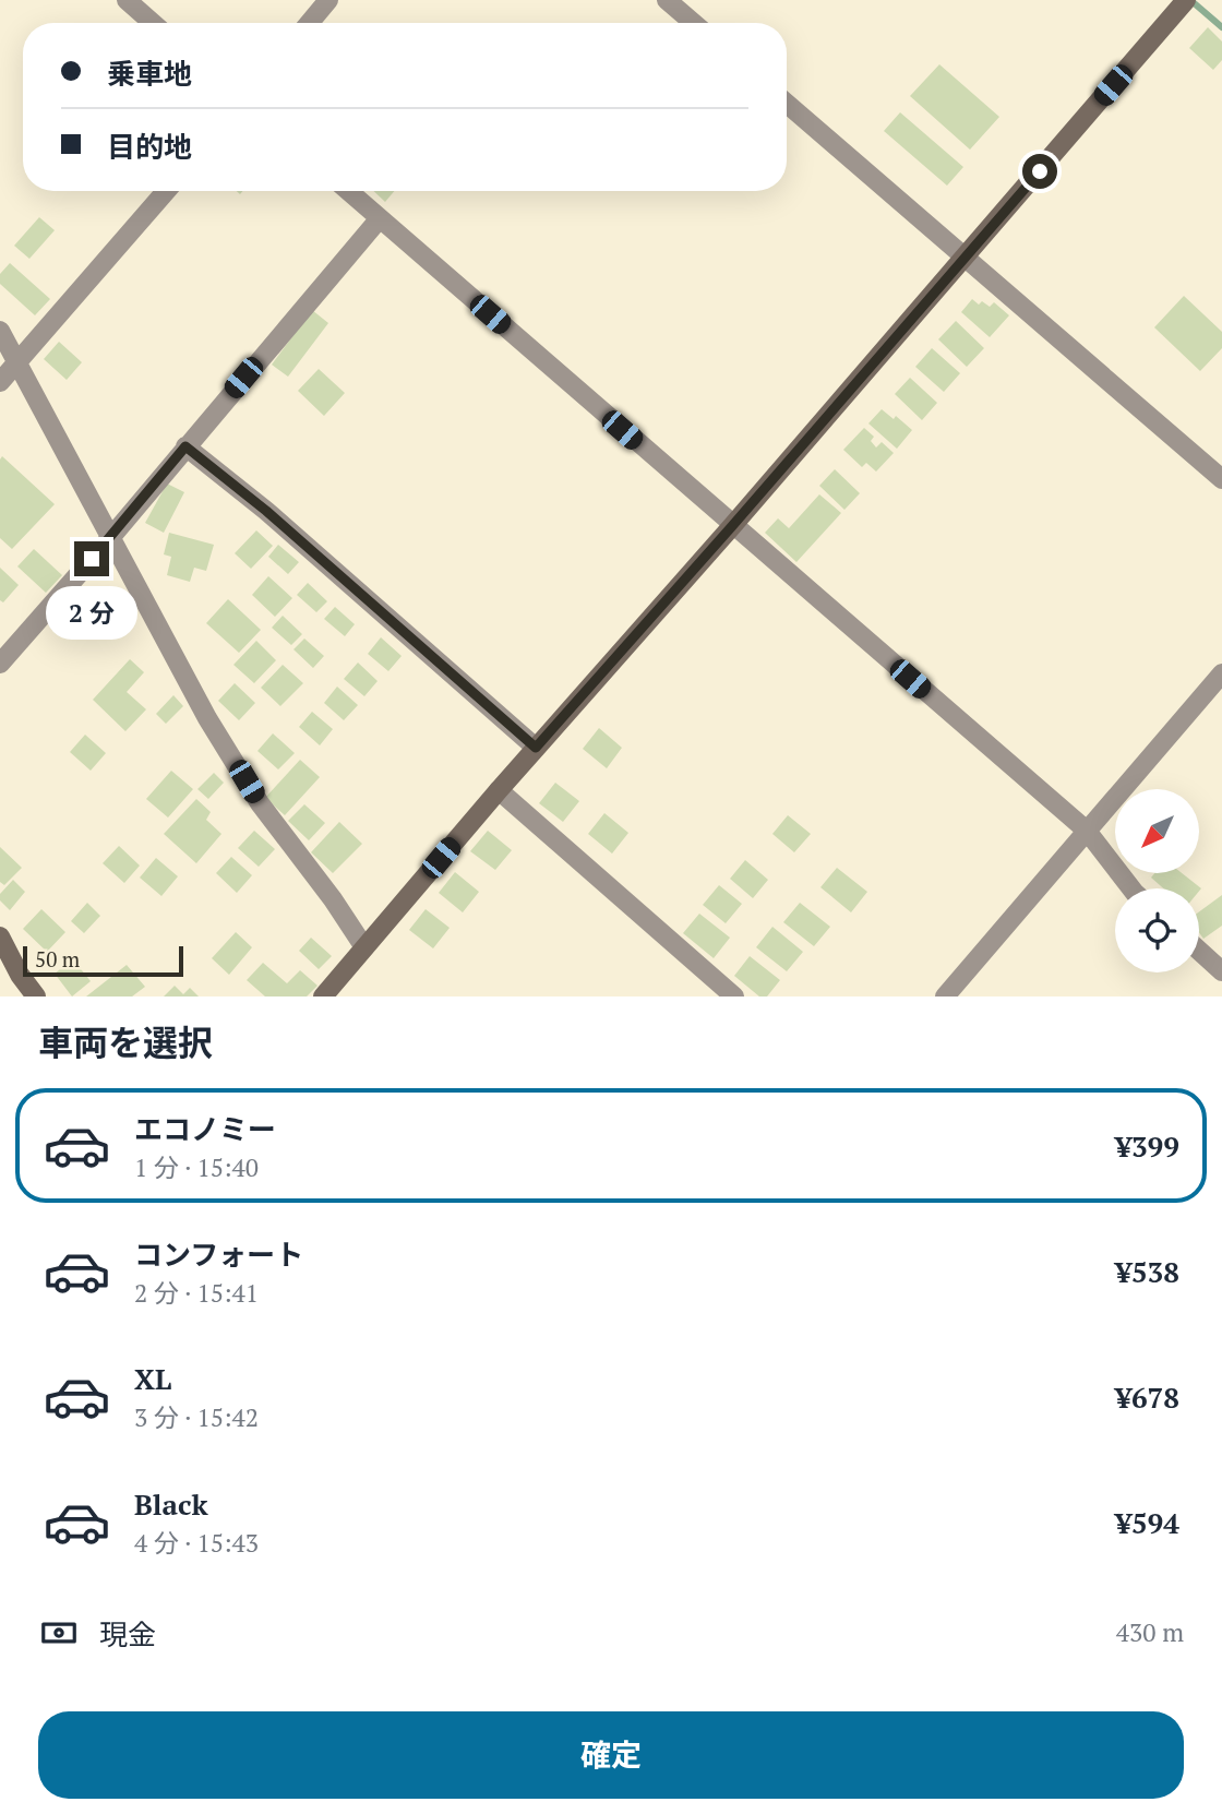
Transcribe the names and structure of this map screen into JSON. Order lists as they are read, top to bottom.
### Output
{
  "scale_bar": "50 m",
  "north": "bottom left",
  "page": {
    "banner": ["乗車地", "目的地"],
    "bubble": "2 分",
    "scale": "50 m",
    "heading": "車両を選択",
    "list": [
      {
        "name": "エコノミー",
        "note": "1 分 · 15:40",
        "value": "¥399"
      },
      {
        "name": "コンフォート",
        "note": "2 分 · 15:41",
        "value": "¥538"
      },
      {
        "name": "XL",
        "note": "3 分 · 15:42",
        "value": "¥678"
      },
      {
        "name": "Black",
        "note": "4 分 · 15:43",
        "value": "¥594"
      }
    ],
    "pay": ["現金", "430 m"],
    "buttons": "確定"
  }
}
